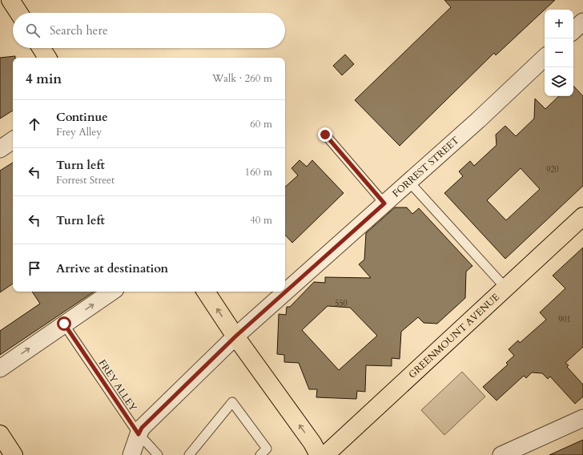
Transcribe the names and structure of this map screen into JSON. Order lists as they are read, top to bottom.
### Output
{
  "streets": {
    "main road": ["GREENMOUNT AVENUE"],
    "street": ["FORREST STREET"],
    "lane": ["FREY ALLEY"]
  },
  "crossings": [
    ["FORREST STREET", "FREY ALLEY"]
  ],
  "house_numbers": ["920", "550", "901"],
  "page": {
    "map_buttons": ["+", "−"],
    "search": "Search here",
    "heading": ["4 min", "Walk · 260 m"],
    "list": [
      ["Continue", "Frey Alley", "60 m"],
      ["Turn left", "Forrest Street", "160 m"],
      ["Turn left", "40 m"],
      "Arrive at destination"
    ]
  }
}
